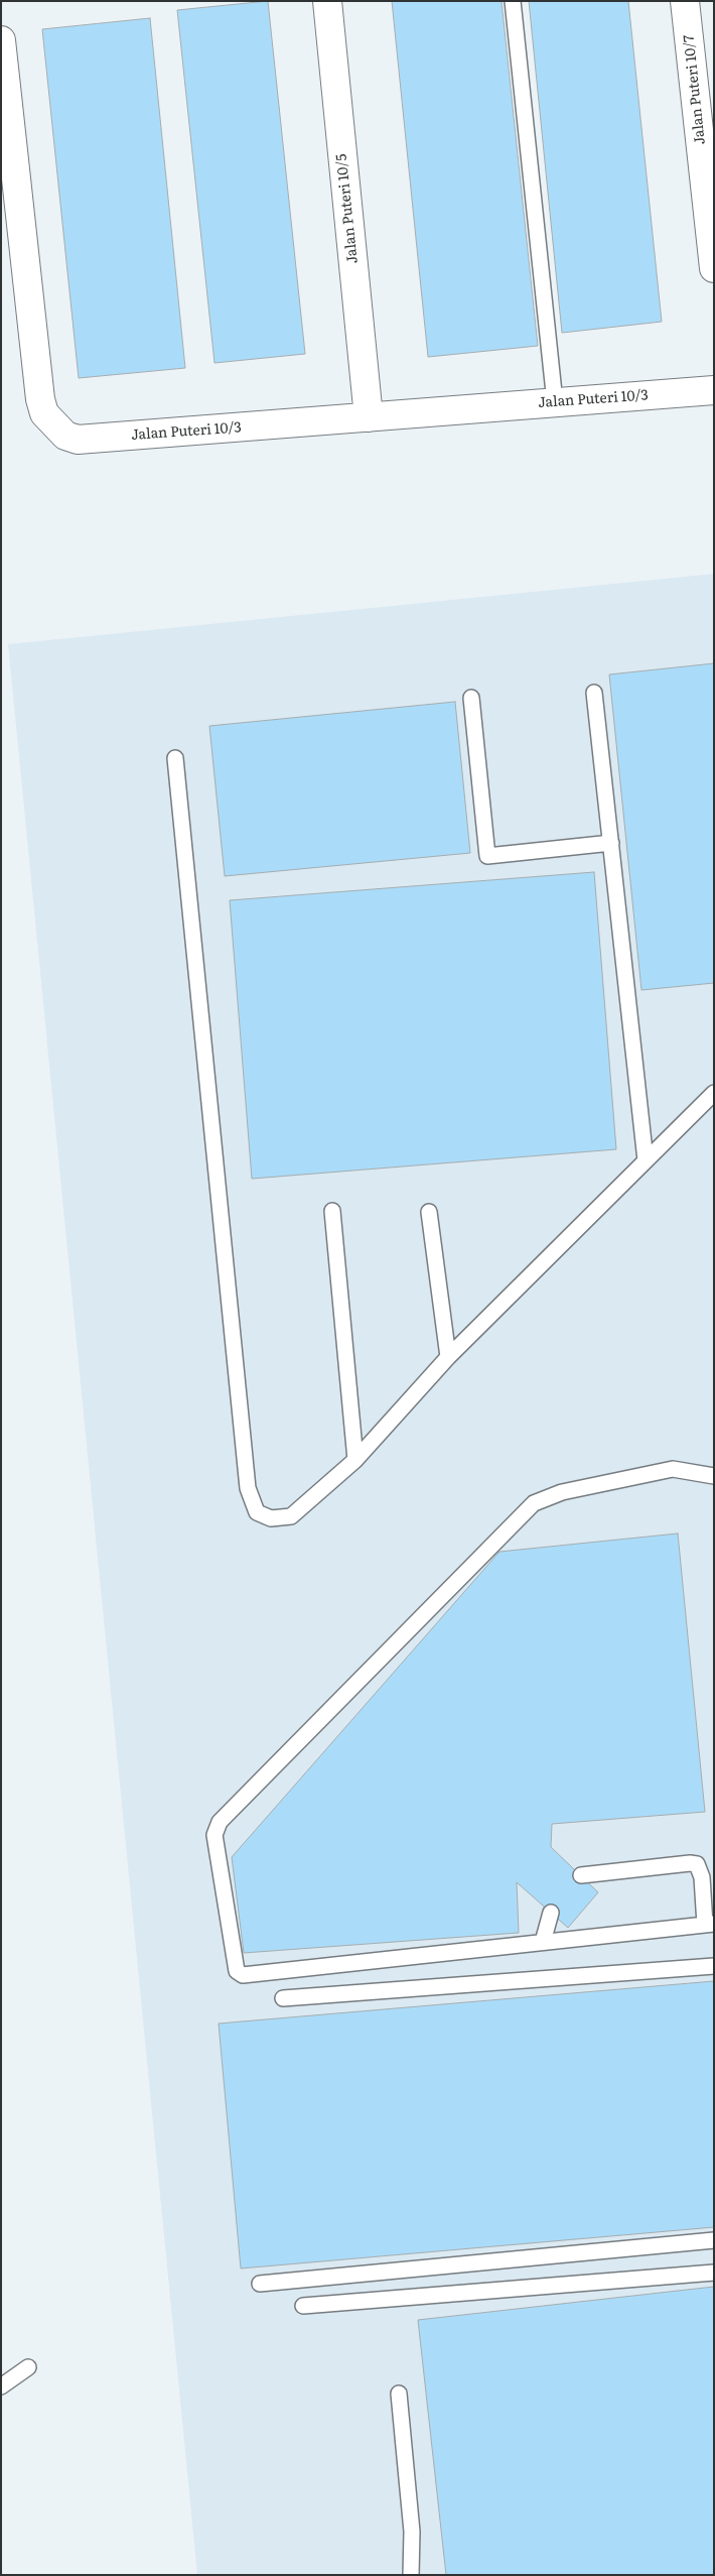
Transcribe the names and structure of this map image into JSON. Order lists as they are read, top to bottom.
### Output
{
  "streets": {
    "street": ["Jalan Puteri 10/7", "Jalan Puteri 10/5", "Jalan Puteri 10/3"]
  },
  "crossings": [
    ["Jalan Puteri 10/5", "Jalan Puteri 10/3"]
  ]
}
